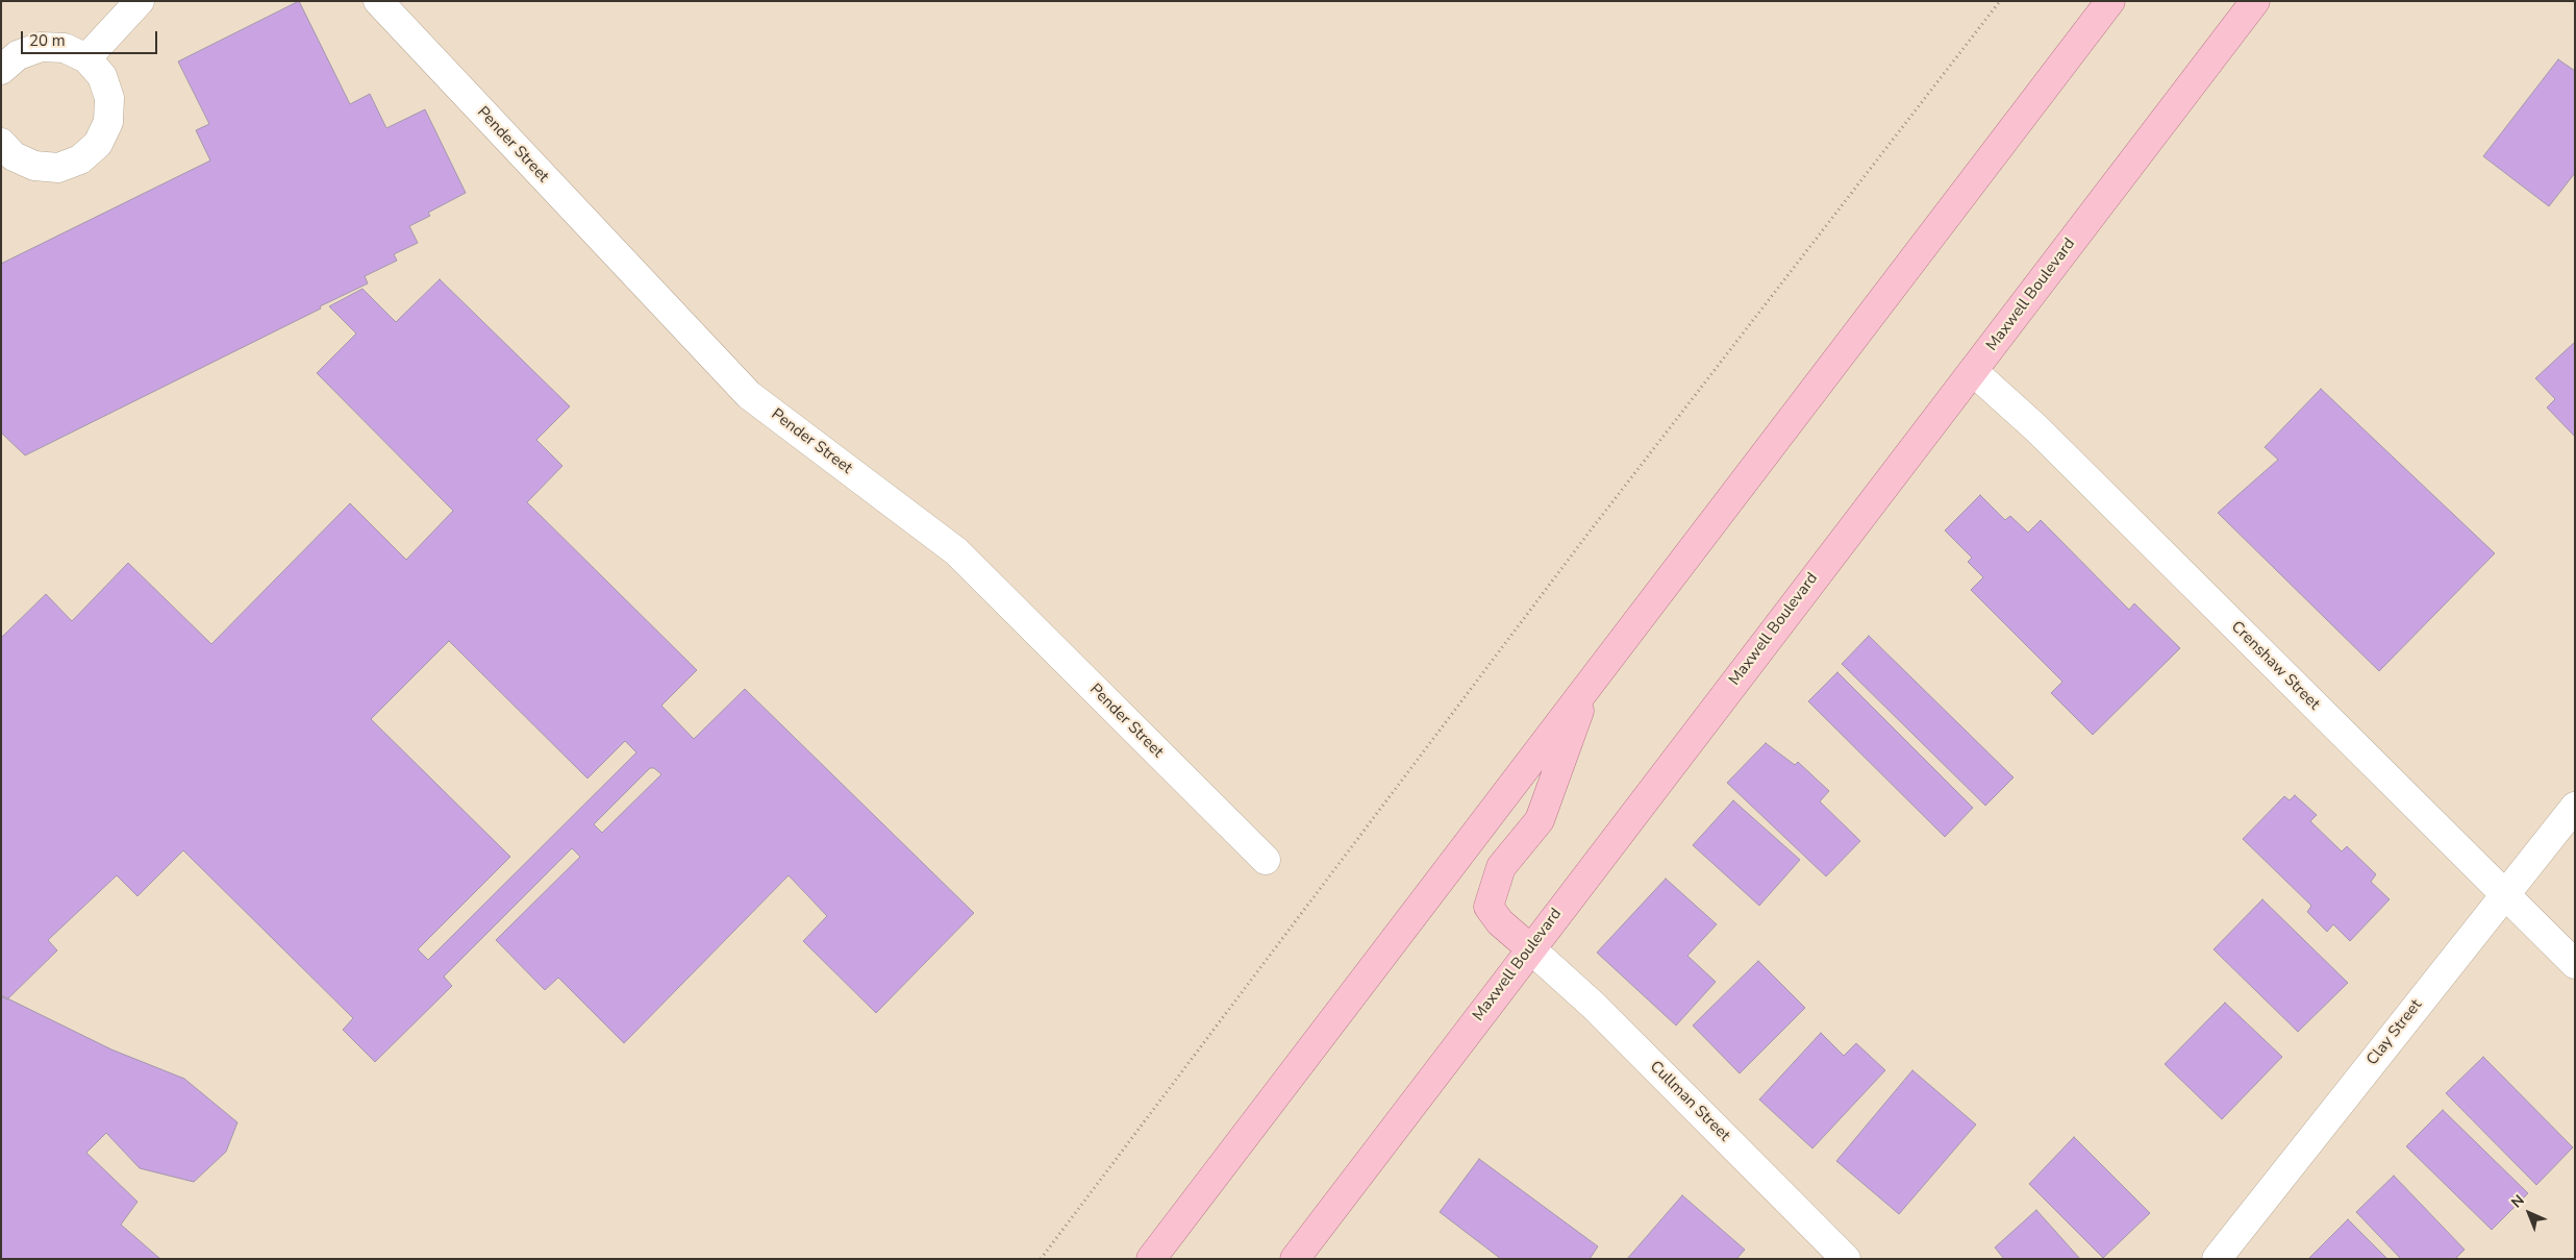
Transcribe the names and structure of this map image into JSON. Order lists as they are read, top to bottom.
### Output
{
  "streets": {
    "main road": ["Maxwell Boulevard"],
    "street": [
      "Pender Street",
      "Crenshaw Street",
      "Clay Street",
      "Cullman Street"
    ]
  },
  "crossings": [
    ["Maxwell Boulevard", "Crenshaw Street"],
    ["Maxwell Boulevard", "Cullman Street"],
    ["Crenshaw Street", "Clay Street"]
  ],
  "scale_bar": "20 m",
  "north": "top left"
}
